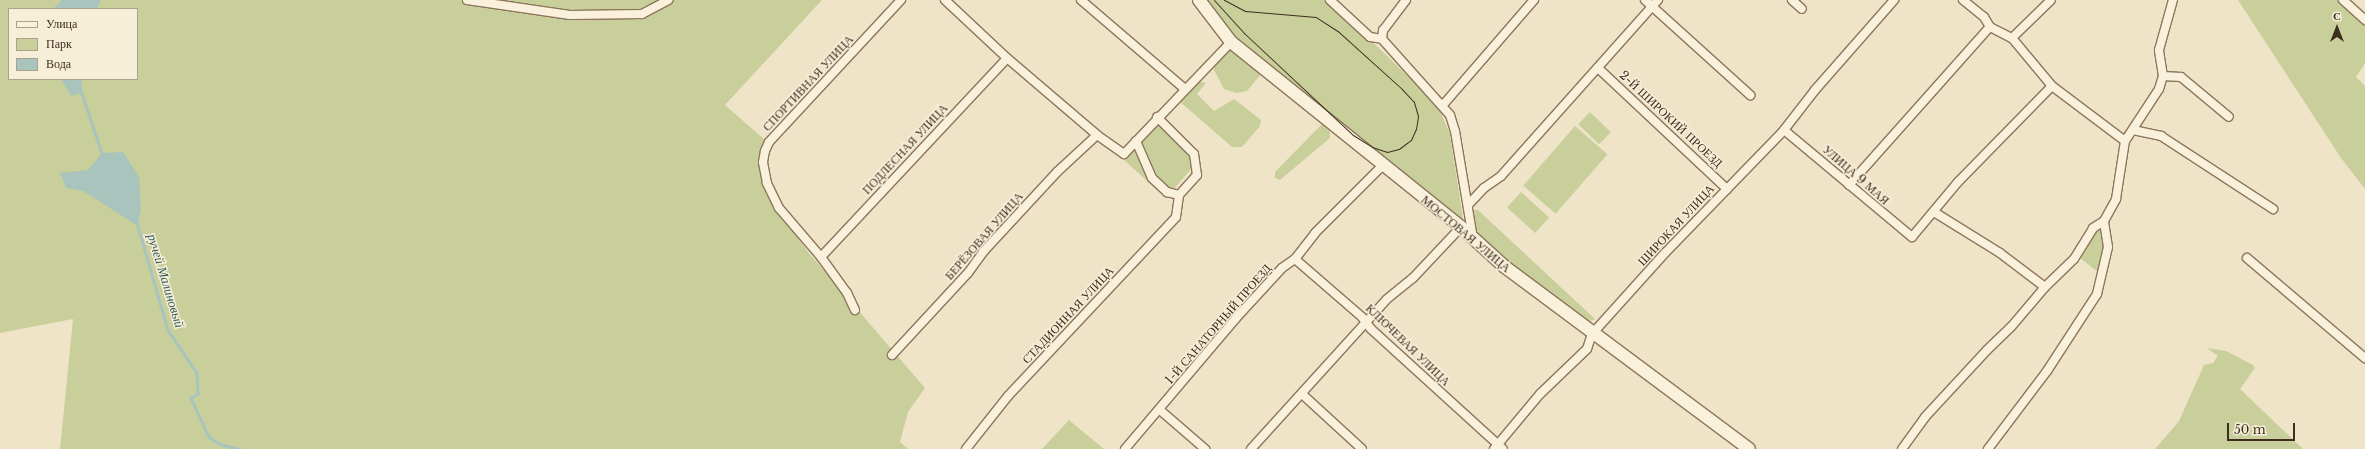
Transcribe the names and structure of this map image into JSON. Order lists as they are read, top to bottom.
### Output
{
  "streets": {
    "street": [
      "СПОРТИВНАЯ УЛИЦА",
      "2-Й ШИРОКИЙ ПРОЕЗД",
      "ПОДЛЕСНАЯ УЛИЦА",
      "УЛИЦА 9 МАЯ",
      "ШИРОКАЯ УЛИЦА",
      "МОСТОВАЯ УЛИЦА",
      "БЕРЁЗОВАЯ УЛИЦА",
      "СТАДИОННАЯ УЛИЦА",
      "1-Й САНАТОРНЫЙ ПРОЕЗД",
      "КЛЮЧЕВАЯ УЛИЦА"
    ]
  },
  "crossings": [
    ["СПОРТИВНАЯ УЛИЦА", "ПОДЛЕСНАЯ УЛИЦА"],
    ["2-Й ШИРОКИЙ ПРОЕЗД", "ШИРОКАЯ УЛИЦА"],
    ["УЛИЦА 9 МАЯ", "ШИРОКАЯ УЛИЦА"],
    ["ШИРОКАЯ УЛИЦА", "МОСТОВАЯ УЛИЦА"],
    ["ШИРОКАЯ УЛИЦА", "КЛЮЧЕВАЯ УЛИЦА"],
    ["МОСТОВАЯ УЛИЦА", "1-Й САНАТОРНЫЙ ПРОЕЗД"],
    ["1-Й САНАТОРНЫЙ ПРОЕЗД", "КЛЮЧЕВАЯ УЛИЦА"]
  ],
  "water": ["ручей Малиновый"],
  "legend": ["Улица", "Парк", "Вода"],
  "scale_bar": "50 m",
  "north": "top"
}
